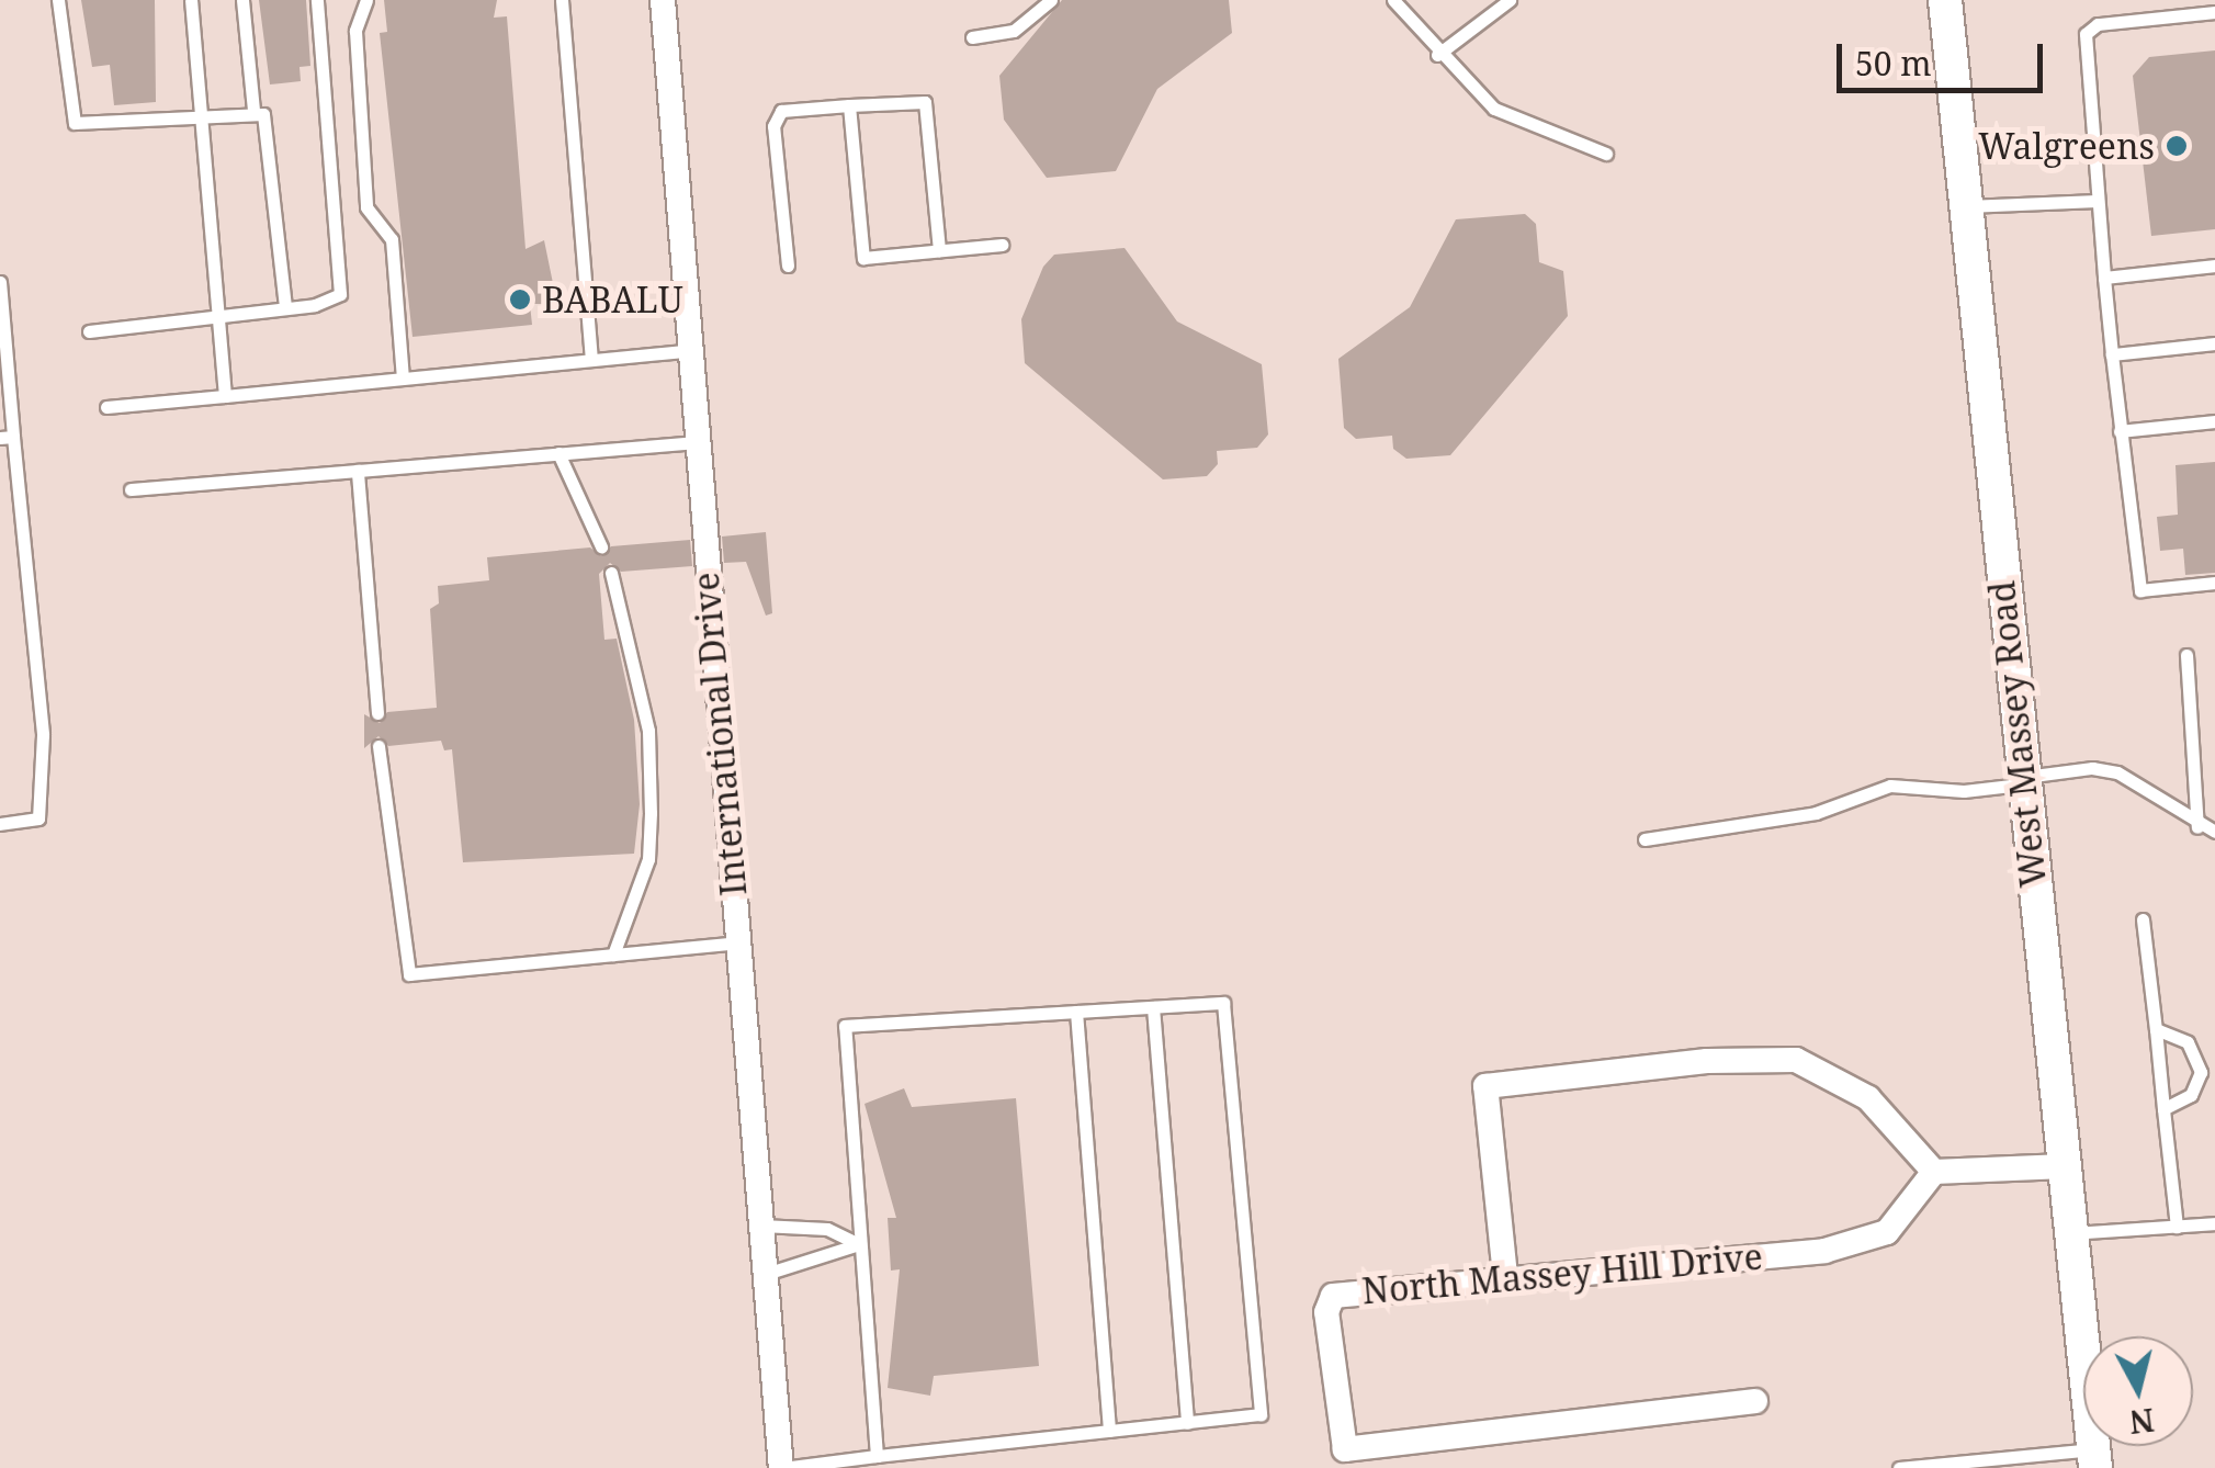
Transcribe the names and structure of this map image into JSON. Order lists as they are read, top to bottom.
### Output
{
  "streets": {
    "street": ["International Drive", "West Massey Road", "North Massey Hill Drive"]
  },
  "places": ["Walgreens", "BABALU"],
  "scale_bar": "50 m",
  "north": "bottom"
}
